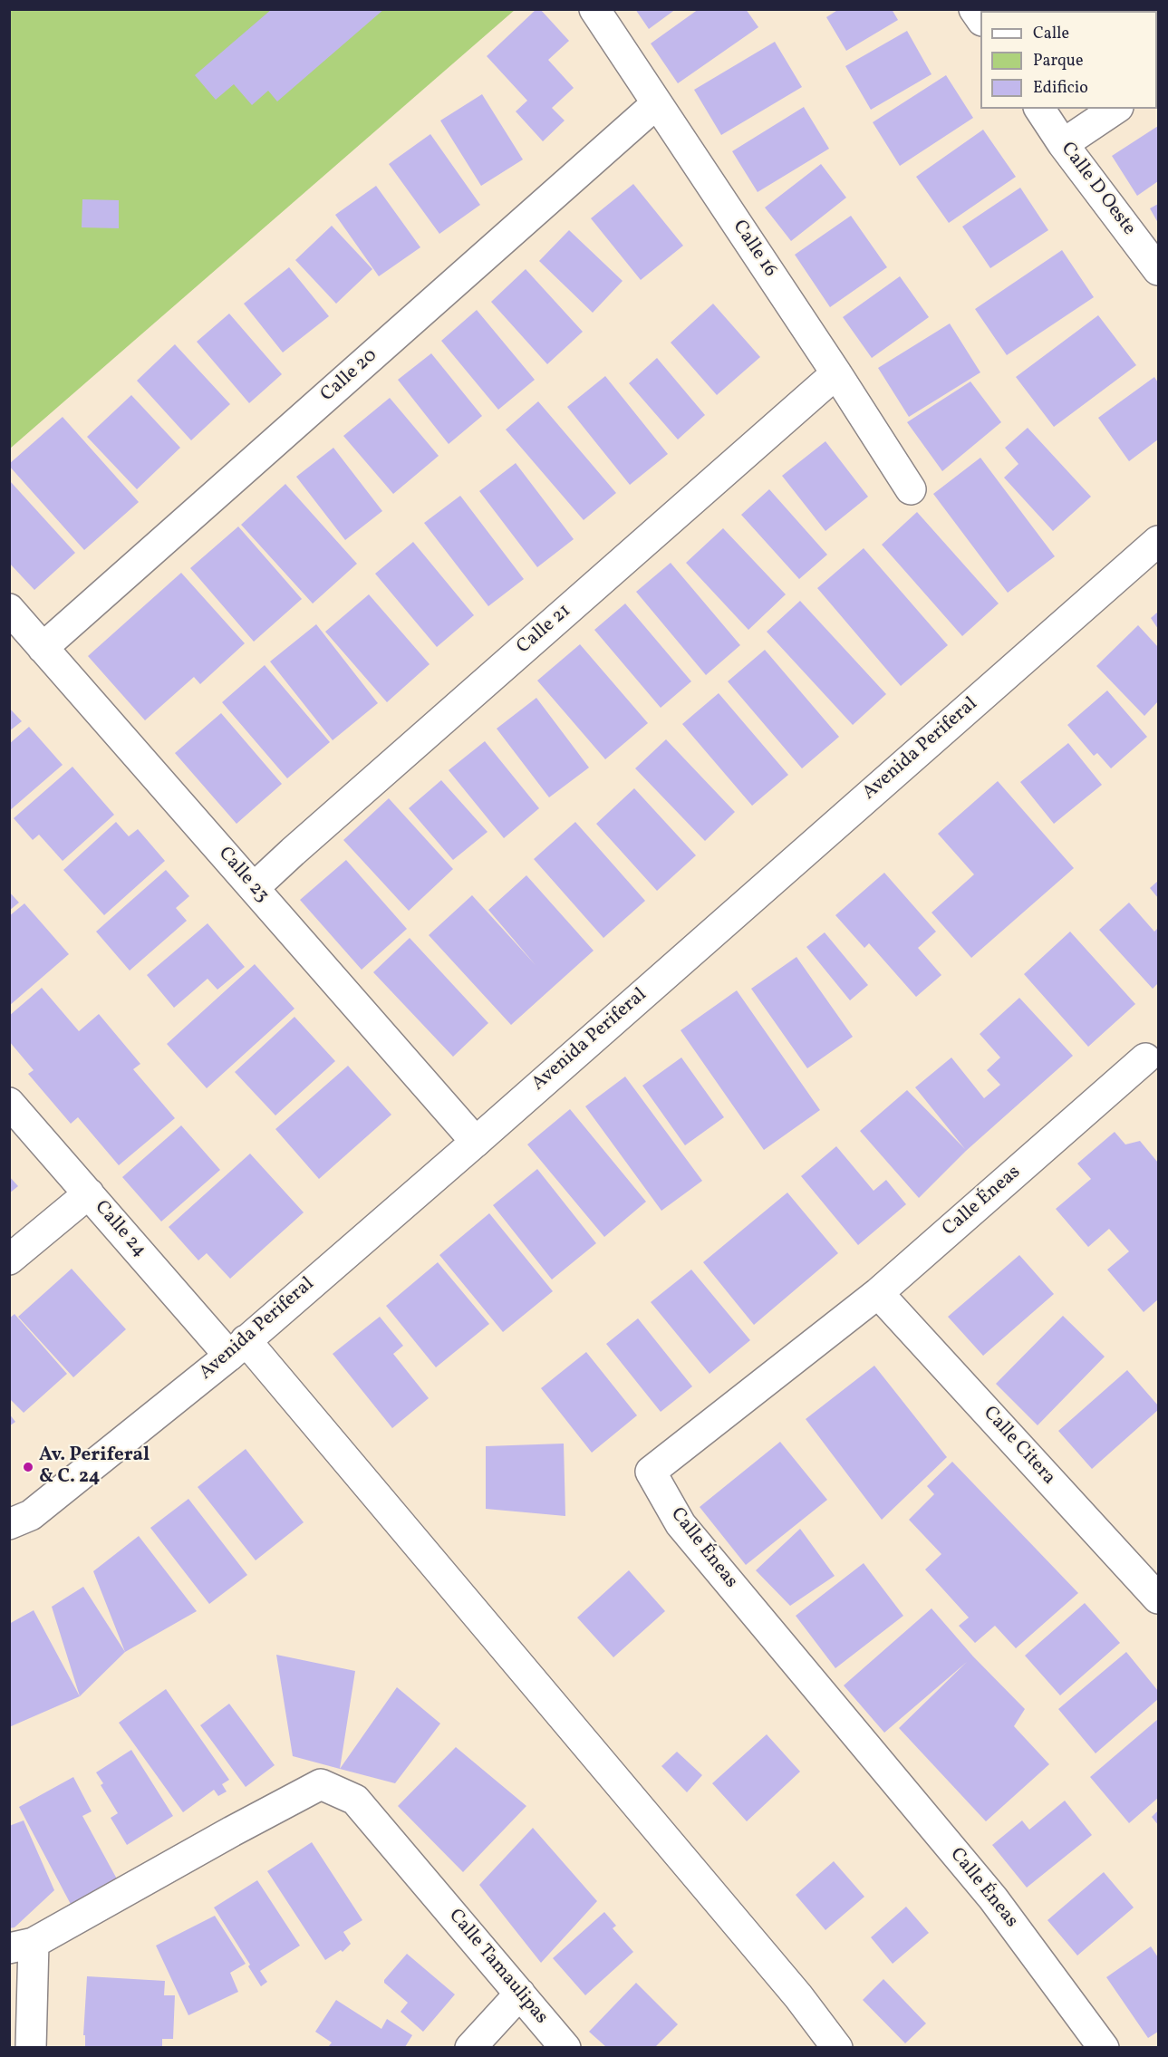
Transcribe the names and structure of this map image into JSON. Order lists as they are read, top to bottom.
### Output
{
  "streets": {
    "street": [
      "Calle D Oeste",
      "Calle 16",
      "Calle 20",
      "Calle 21",
      "Avenida Periferal",
      "Calle 23",
      "Calle Éneas",
      "Calle 24",
      "Calle Citera",
      "Calle Tamaulipas"
    ]
  },
  "crossings": [
    ["Calle 16", "Calle 20"],
    ["Calle 16", "Calle 21"],
    ["Calle 20", "Calle 23"],
    ["Calle 21", "Calle 23"],
    ["Avenida Periferal", "Calle 23"],
    ["Avenida Periferal", "Calle 24"],
    ["Calle Éneas", "Calle Citera"]
  ],
  "places": ["Av. Periferal & C. 24"],
  "legend": ["Calle", "Parque", "Edificio"]
}
